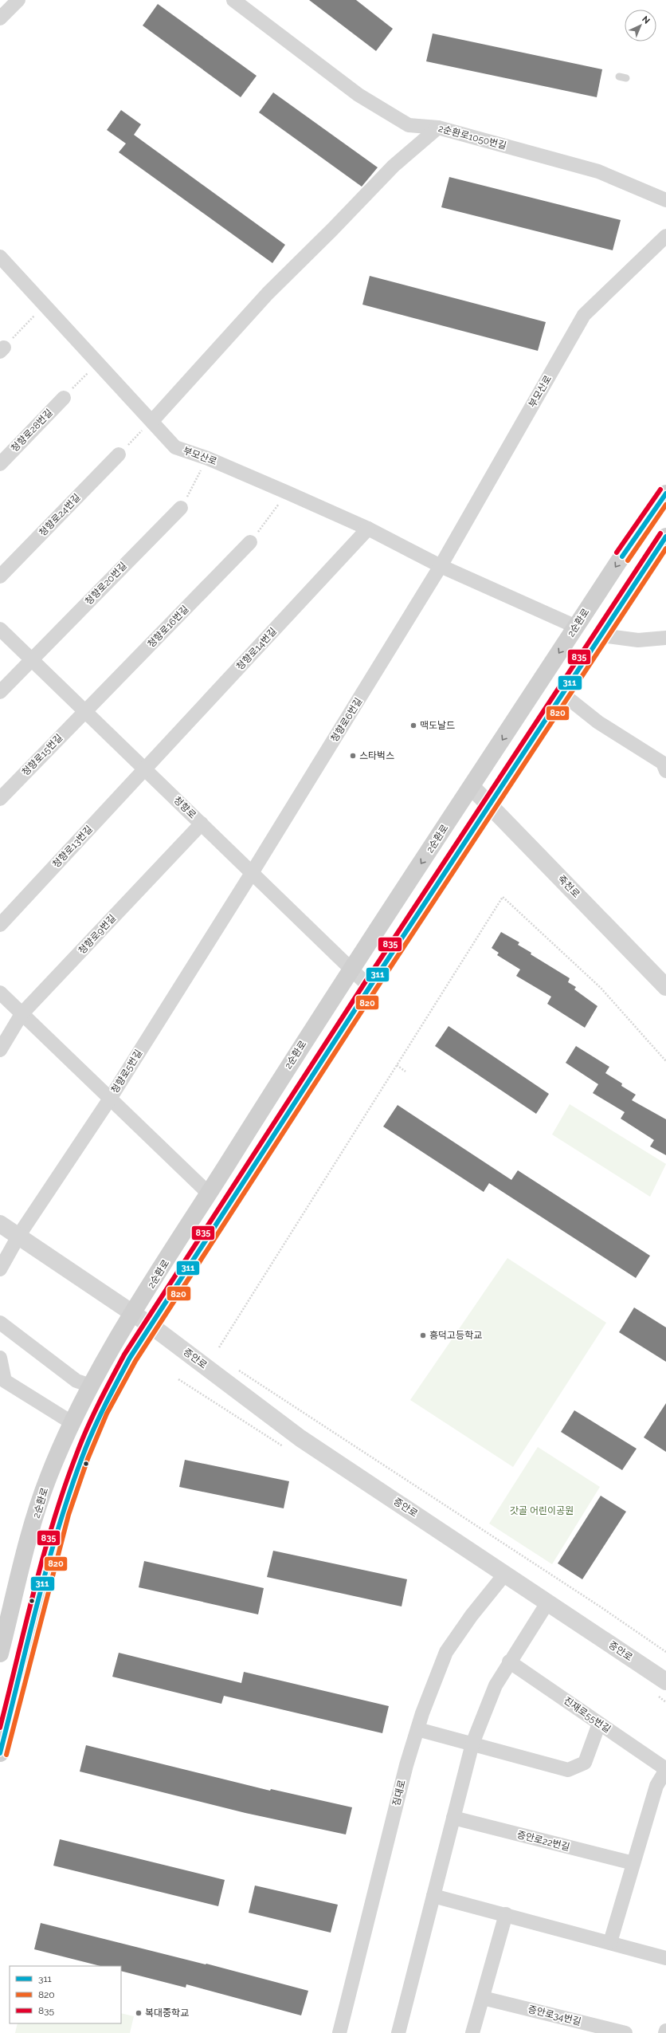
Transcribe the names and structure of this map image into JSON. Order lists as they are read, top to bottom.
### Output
{
  "streets": {
    "main road": ["2순환로"],
    "street": [
      "2순환로1050번길",
      "부모산로",
      "청향로28번길",
      "청향로24번길",
      "청향로20번길",
      "청향로16번길",
      "청향로14번길",
      "청향로6번길",
      "청향로15번길",
      "청향로",
      "청향로13번길",
      "죽천로",
      "청향로9번길",
      "청향로5번길",
      "증안로",
      "진재로55번길",
      "짐대로",
      "증안로22번길",
      "증안로34번길"
    ]
  },
  "crossings": [
    ["부모산로", "2순환로"],
    ["부모산로", "청향로14번길"],
    ["부모산로", "청향로6번길"],
    ["청향로20번길", "청향로"],
    ["2순환로", "청향로"],
    ["2순환로", "죽천로"],
    ["2순환로", "증안로"],
    ["청향로16번길", "청향로15번길"],
    ["청향로16번길", "청향로"],
    ["청향로14번길", "청향로"],
    ["청향로14번길", "청향로13번길"],
    ["청향로6번길", "청향로"],
    ["청향로6번길", "청향로5번길"],
    ["청향로15번길", "청향로"],
    ["청향로", "청향로13번길"],
    ["청향로", "청향로9번길"],
    ["청향로", "청향로5번길"],
    ["청향로5번길", "증안로"],
    ["증안로", "짐대로"],
    ["진재로55번길", "증안로22번길"]
  ],
  "parks": ["갓골 어린이공원"],
  "places": [
    "맥도날드",
    "스타벅스",
    "흥덕고등학교",
    "복대중학교"
  ],
  "lines": ["transit line 835", "transit line 311", "transit line 820"],
  "legend": ["311", "820", "835"],
  "north": "top right"
}
